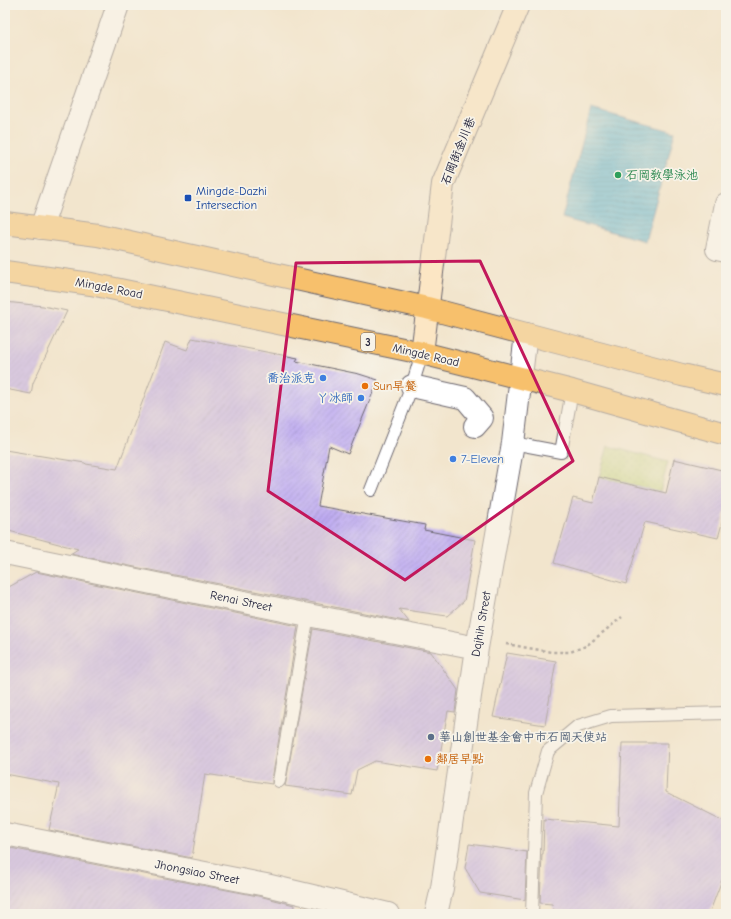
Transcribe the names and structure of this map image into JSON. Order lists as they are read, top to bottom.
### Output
{
  "streets": {
    "main road": ["Mingde Road", "3"],
    "street": [
      "石岡街金川巷",
      "Renai Street",
      "Dajhih Street",
      "Jhongsiao Street"
    ]
  },
  "crossings": [
    ["石岡街金川巷", "Mingde Road"],
    ["Mingde Road", "Dajhih Street"],
    ["Renai Street", "Dajhih Street"]
  ],
  "places": {
    "other": [
      "石岡教學泳池",
      "喬治派克",
      "Sun早餐",
      "ㄚ冰師",
      "7-Eleven",
      "華山創世基金會中市石岡天使站",
      "鄰居早點"
    ],
    "transit": ["Mingde-Dazhi Intersection"]
  }
}
